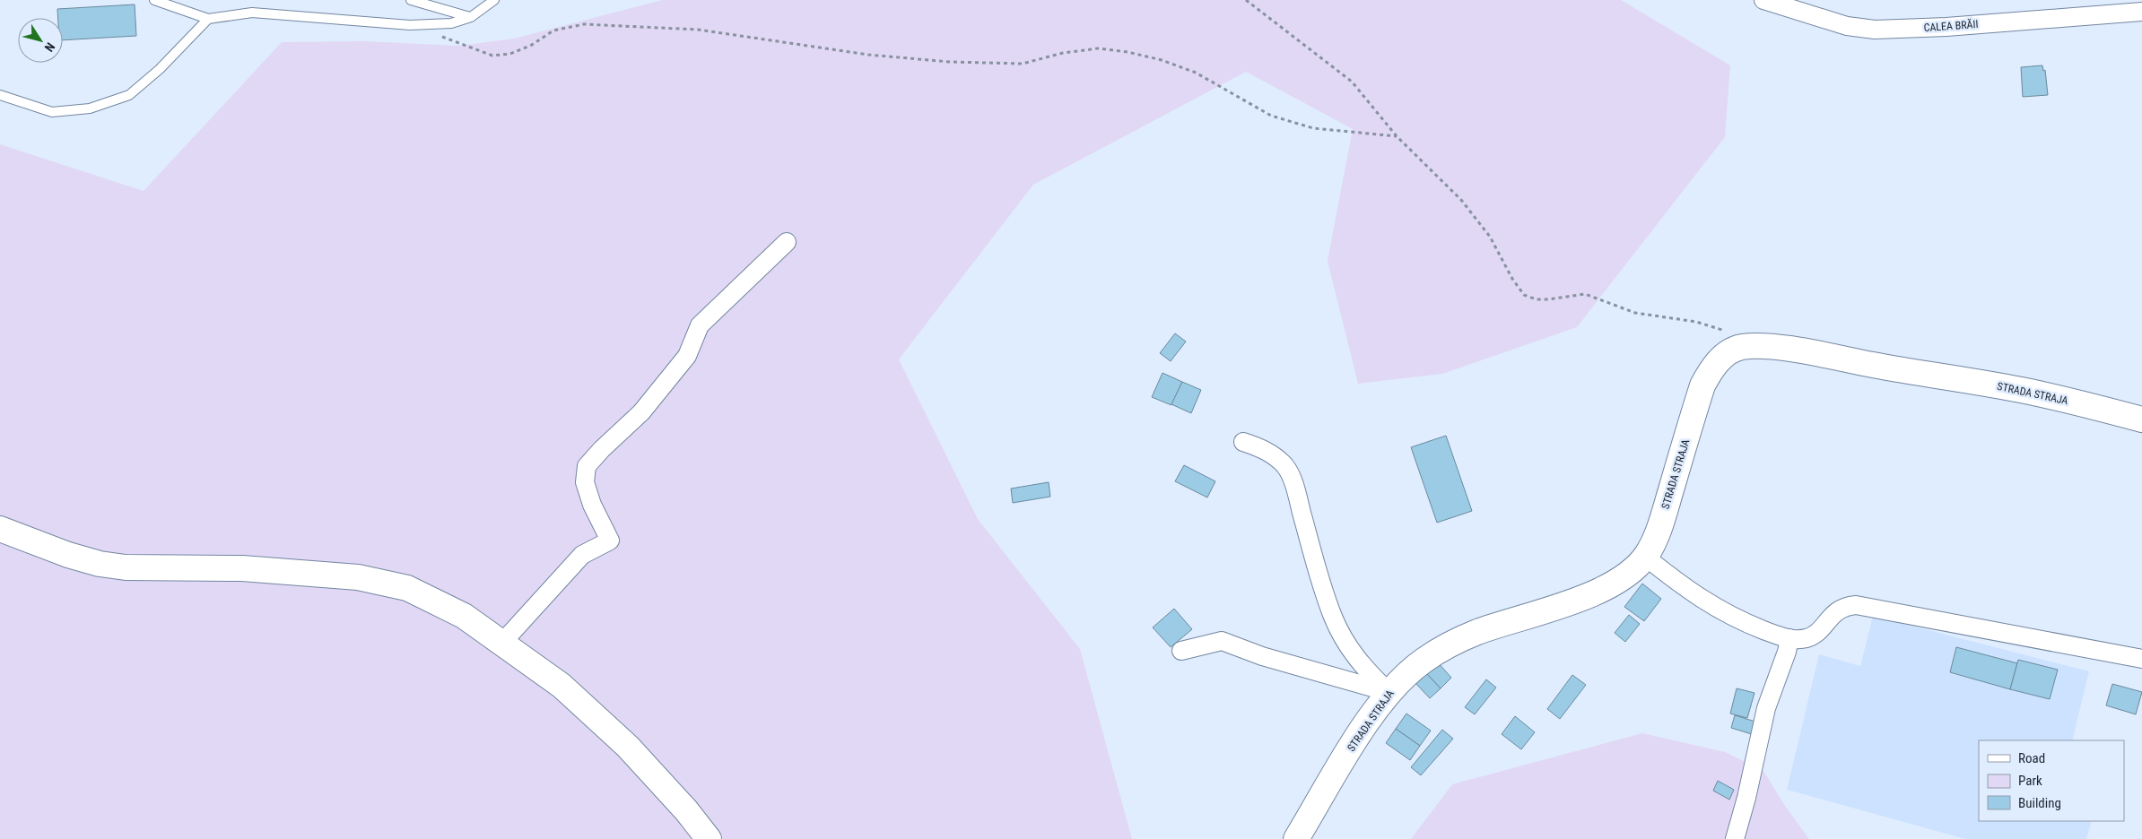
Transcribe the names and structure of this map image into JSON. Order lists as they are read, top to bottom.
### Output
{
  "streets": {
    "main road": ["STRADA STRAJA"],
    "street": ["CALEA BRĂII"]
  },
  "legend": ["Road", "Park", "Building"],
  "north": "bottom right"
}
